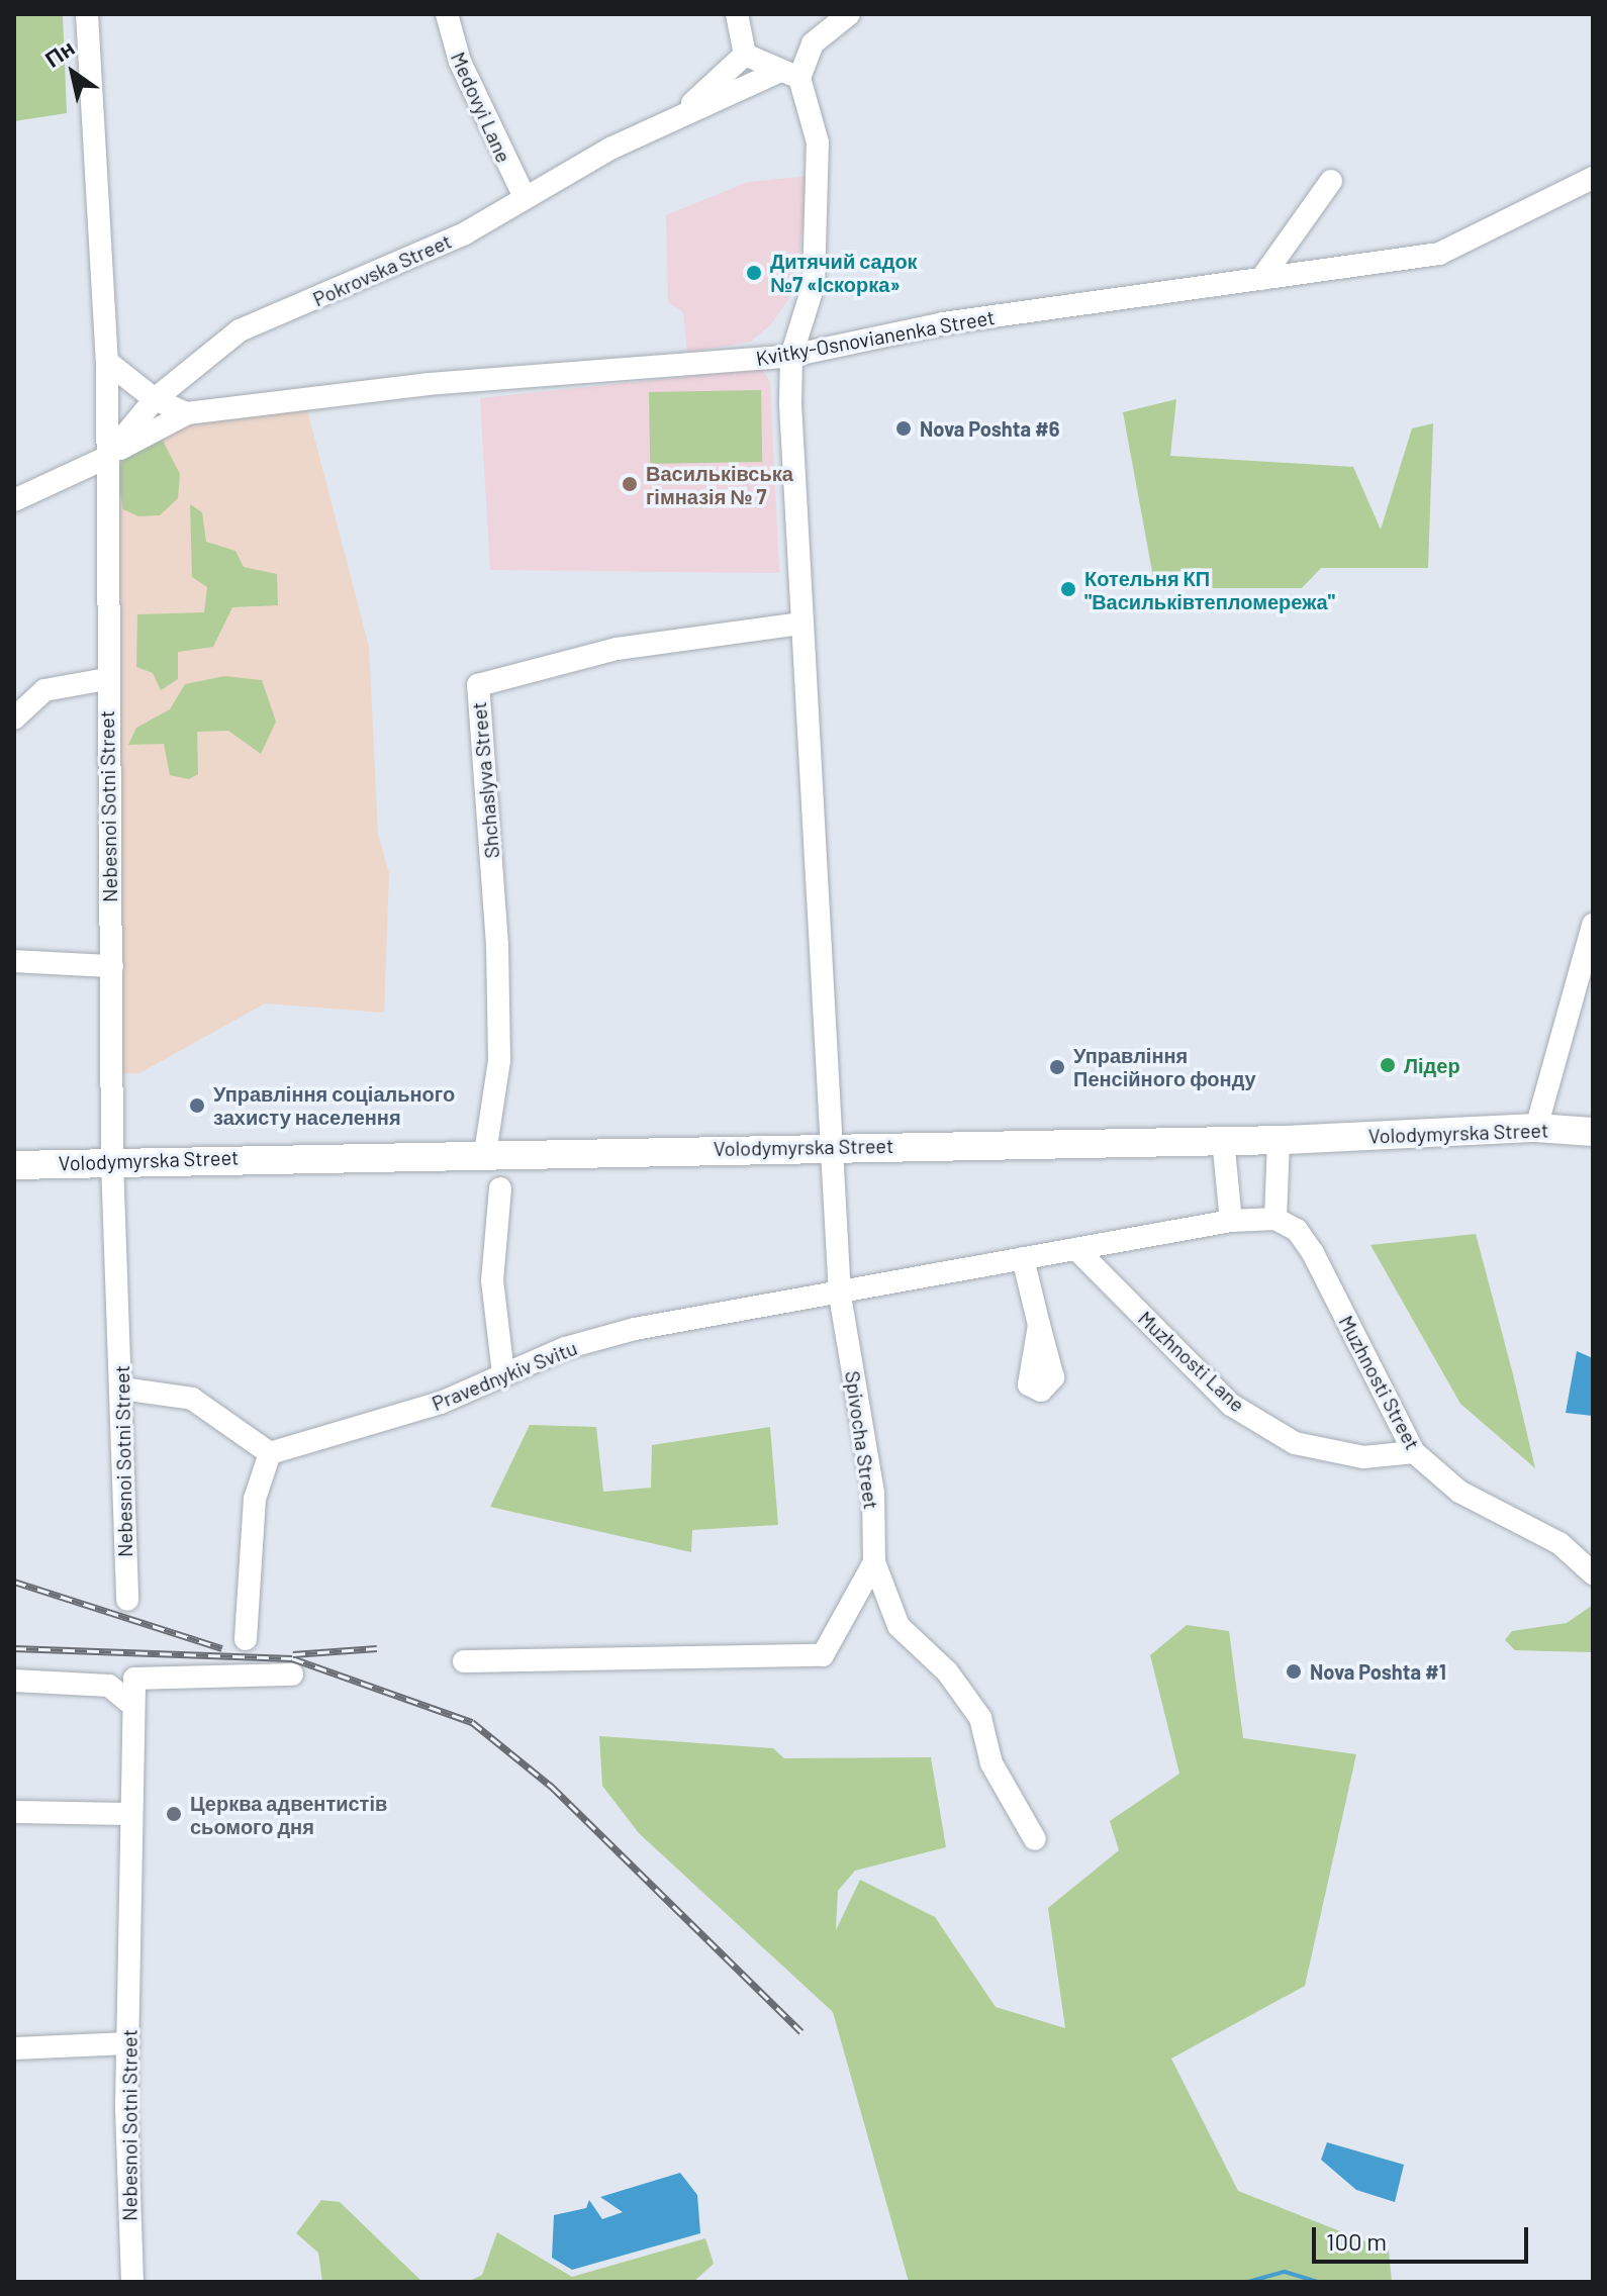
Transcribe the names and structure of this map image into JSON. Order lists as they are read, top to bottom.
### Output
{
  "streets": {
    "main road": ["Volodymyrska Street"],
    "street": [
      "Medovyi Lane",
      "Pokrovska Street",
      "Kvitky-Osnovianenka Street",
      "Shchaslyva Street",
      "Nebesnoi Sotni Street",
      "Muzhnosti Lane",
      "Pravednykiv Svitu",
      "Muzhnosti Street",
      "Spivocha Street"
    ]
  },
  "crossings": [
    ["Medovyi Lane", "Pokrovska Street"],
    ["Pokrovska Street", "Nebesnoi Sotni Street"],
    ["Shchaslyva Street", "Volodymyrska Street"],
    ["Nebesnoi Sotni Street", "Volodymyrska Street"],
    ["Volodymyrska Street", "Spivocha Street"],
    ["Muzhnosti Lane", "Pravednykiv Svitu"],
    ["Muzhnosti Lane", "Muzhnosti Street"],
    ["Pravednykiv Svitu", "Muzhnosti Street"],
    ["Pravednykiv Svitu", "Spivocha Street"]
  ],
  "places": [
    "Дитячий садок №7 «Іскорка»",
    "Nova Poshta #6",
    "Васильківська гімназія № 7",
    "Котельня КП \"Васильківтепломережа\"",
    "Лідер",
    "Управління Пенсійного фонду",
    "Управління соціального захисту населення",
    "Nova Poshta #1",
    "Церква адвентистів сьомого дня"
  ],
  "scale_bar": "100 m",
  "north": "top left"
}
